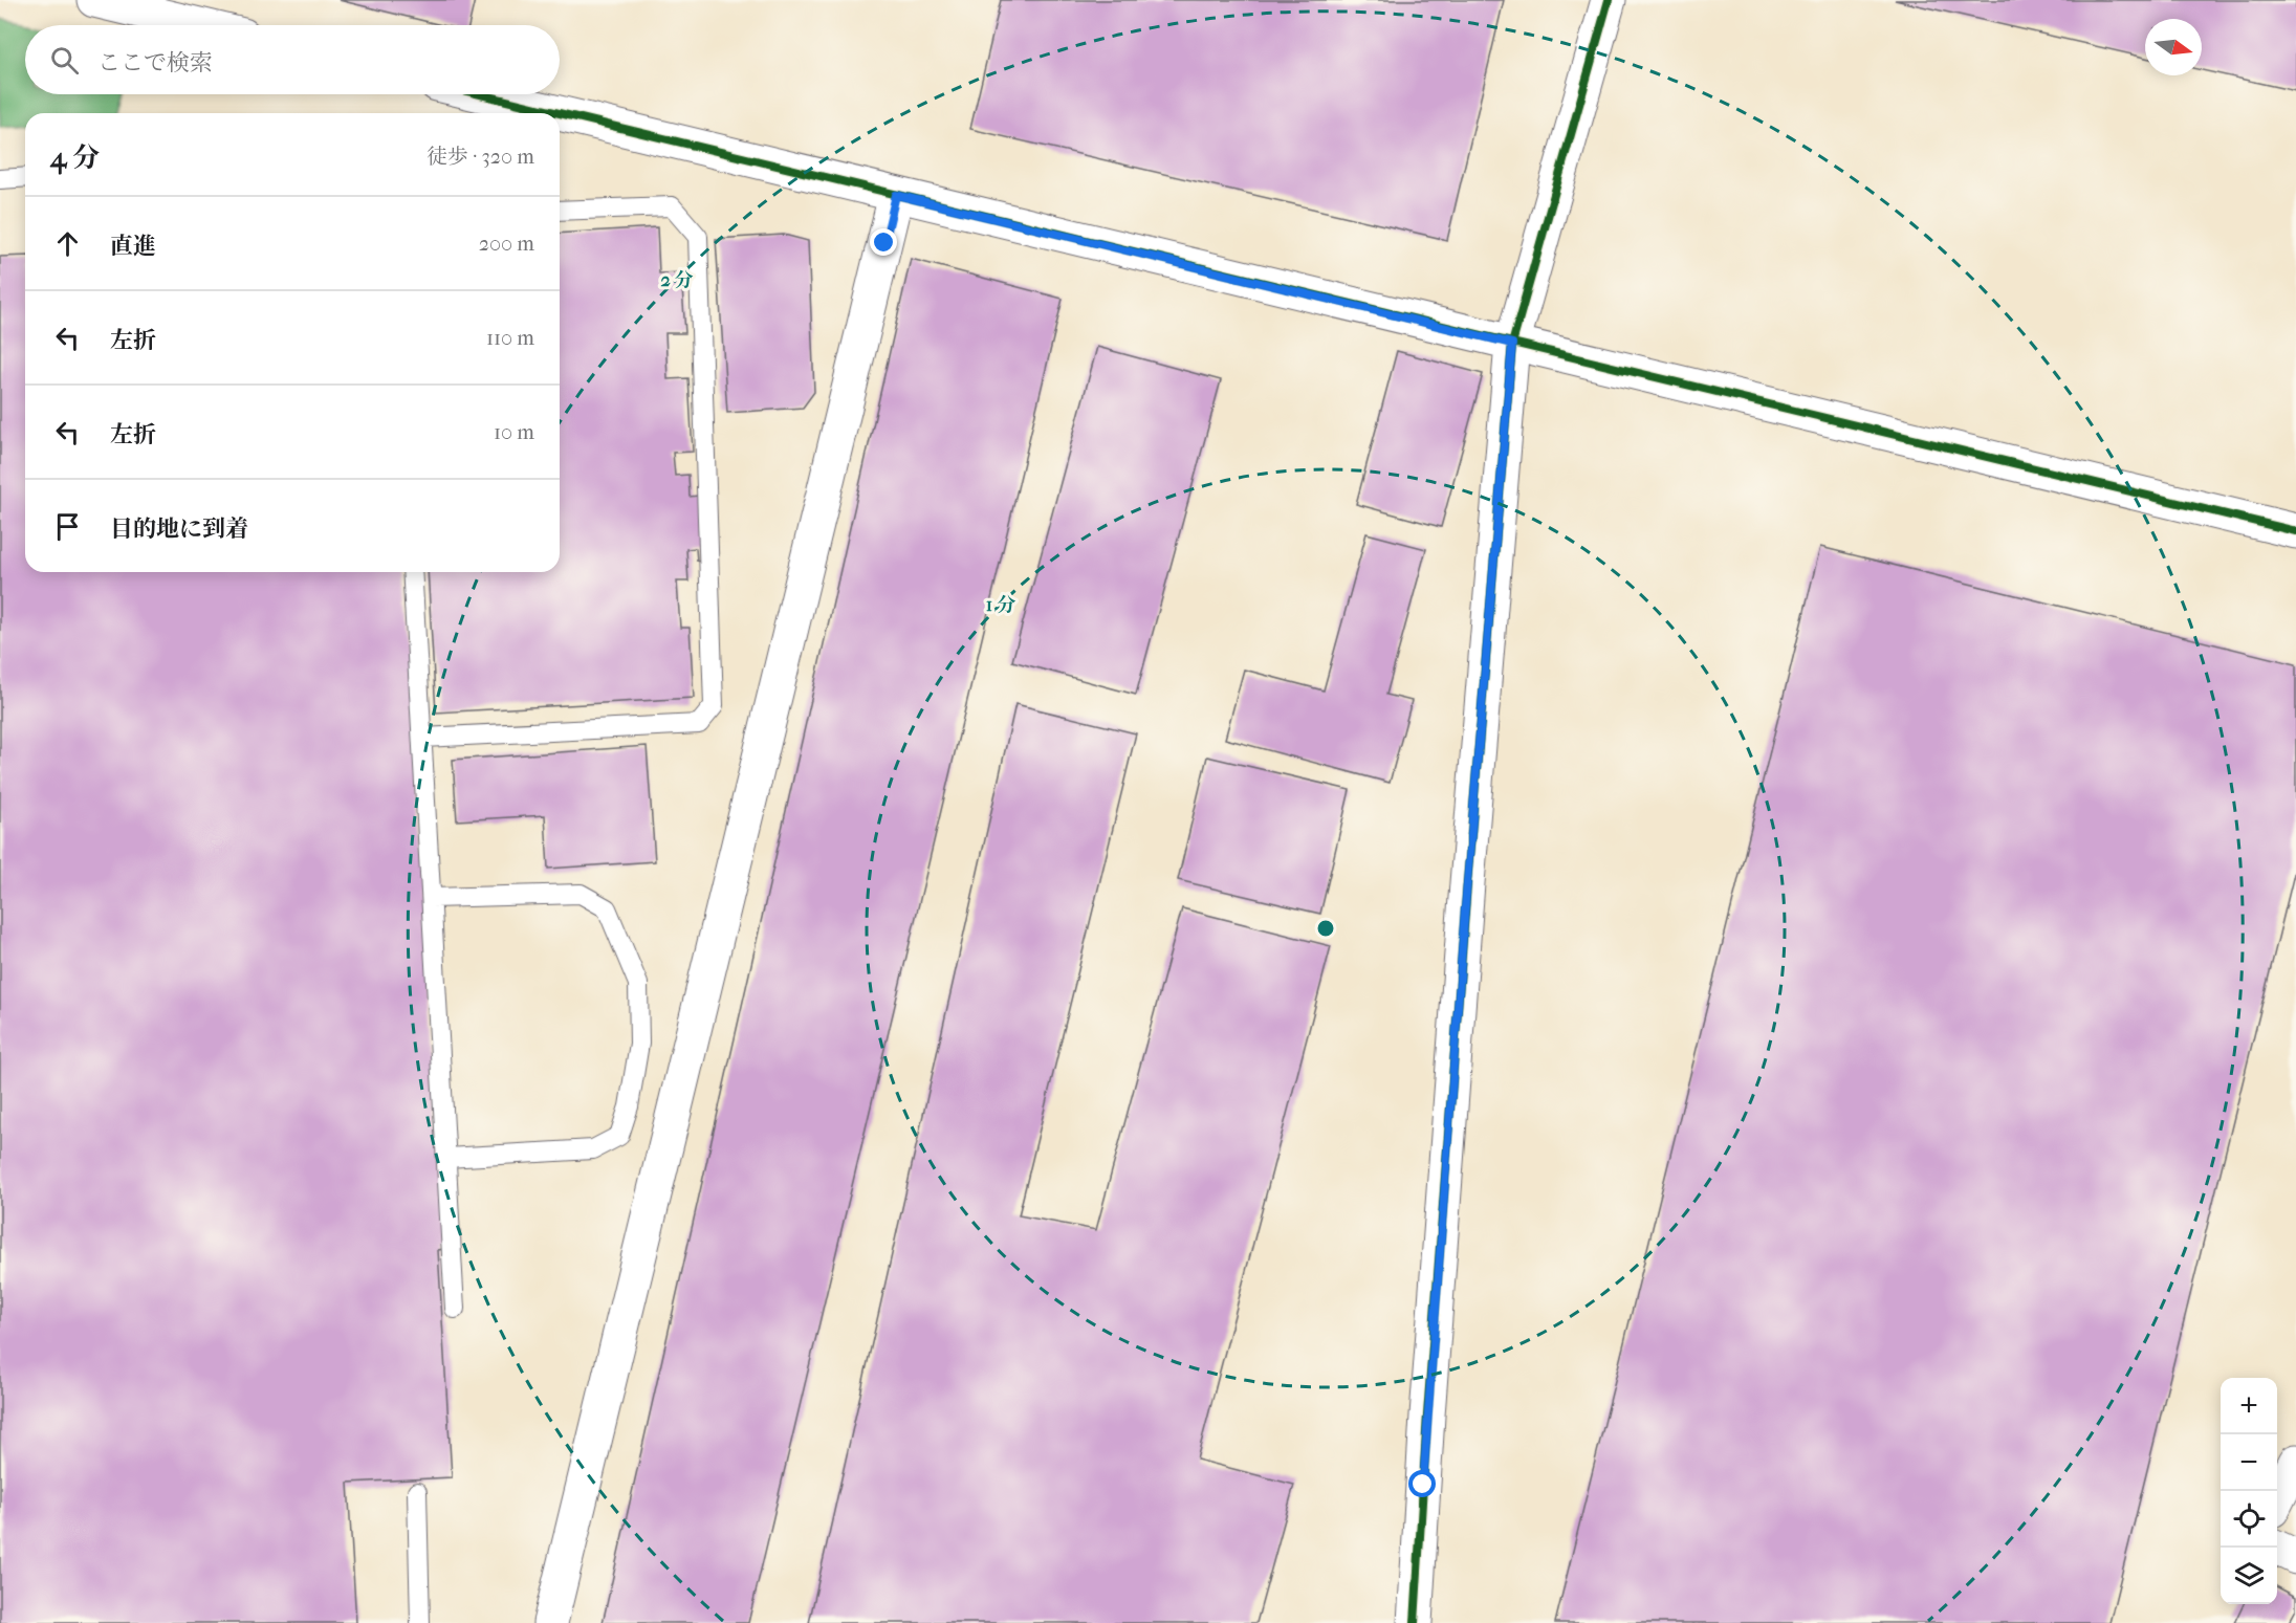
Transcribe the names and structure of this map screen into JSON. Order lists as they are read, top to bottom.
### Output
{
  "north": "right",
  "page": {
    "search": "ここで検索",
    "heading": ["4 分", "徒歩 · 320 m"],
    "list": [
      ["直進", "200 m"],
      ["左折", "110 m"],
      ["左折", "10 m"],
      "目的地に到着"
    ],
    "map_buttons": ["+", "−"]
  },
  "rings": ["2 分", "1 分"]
}
